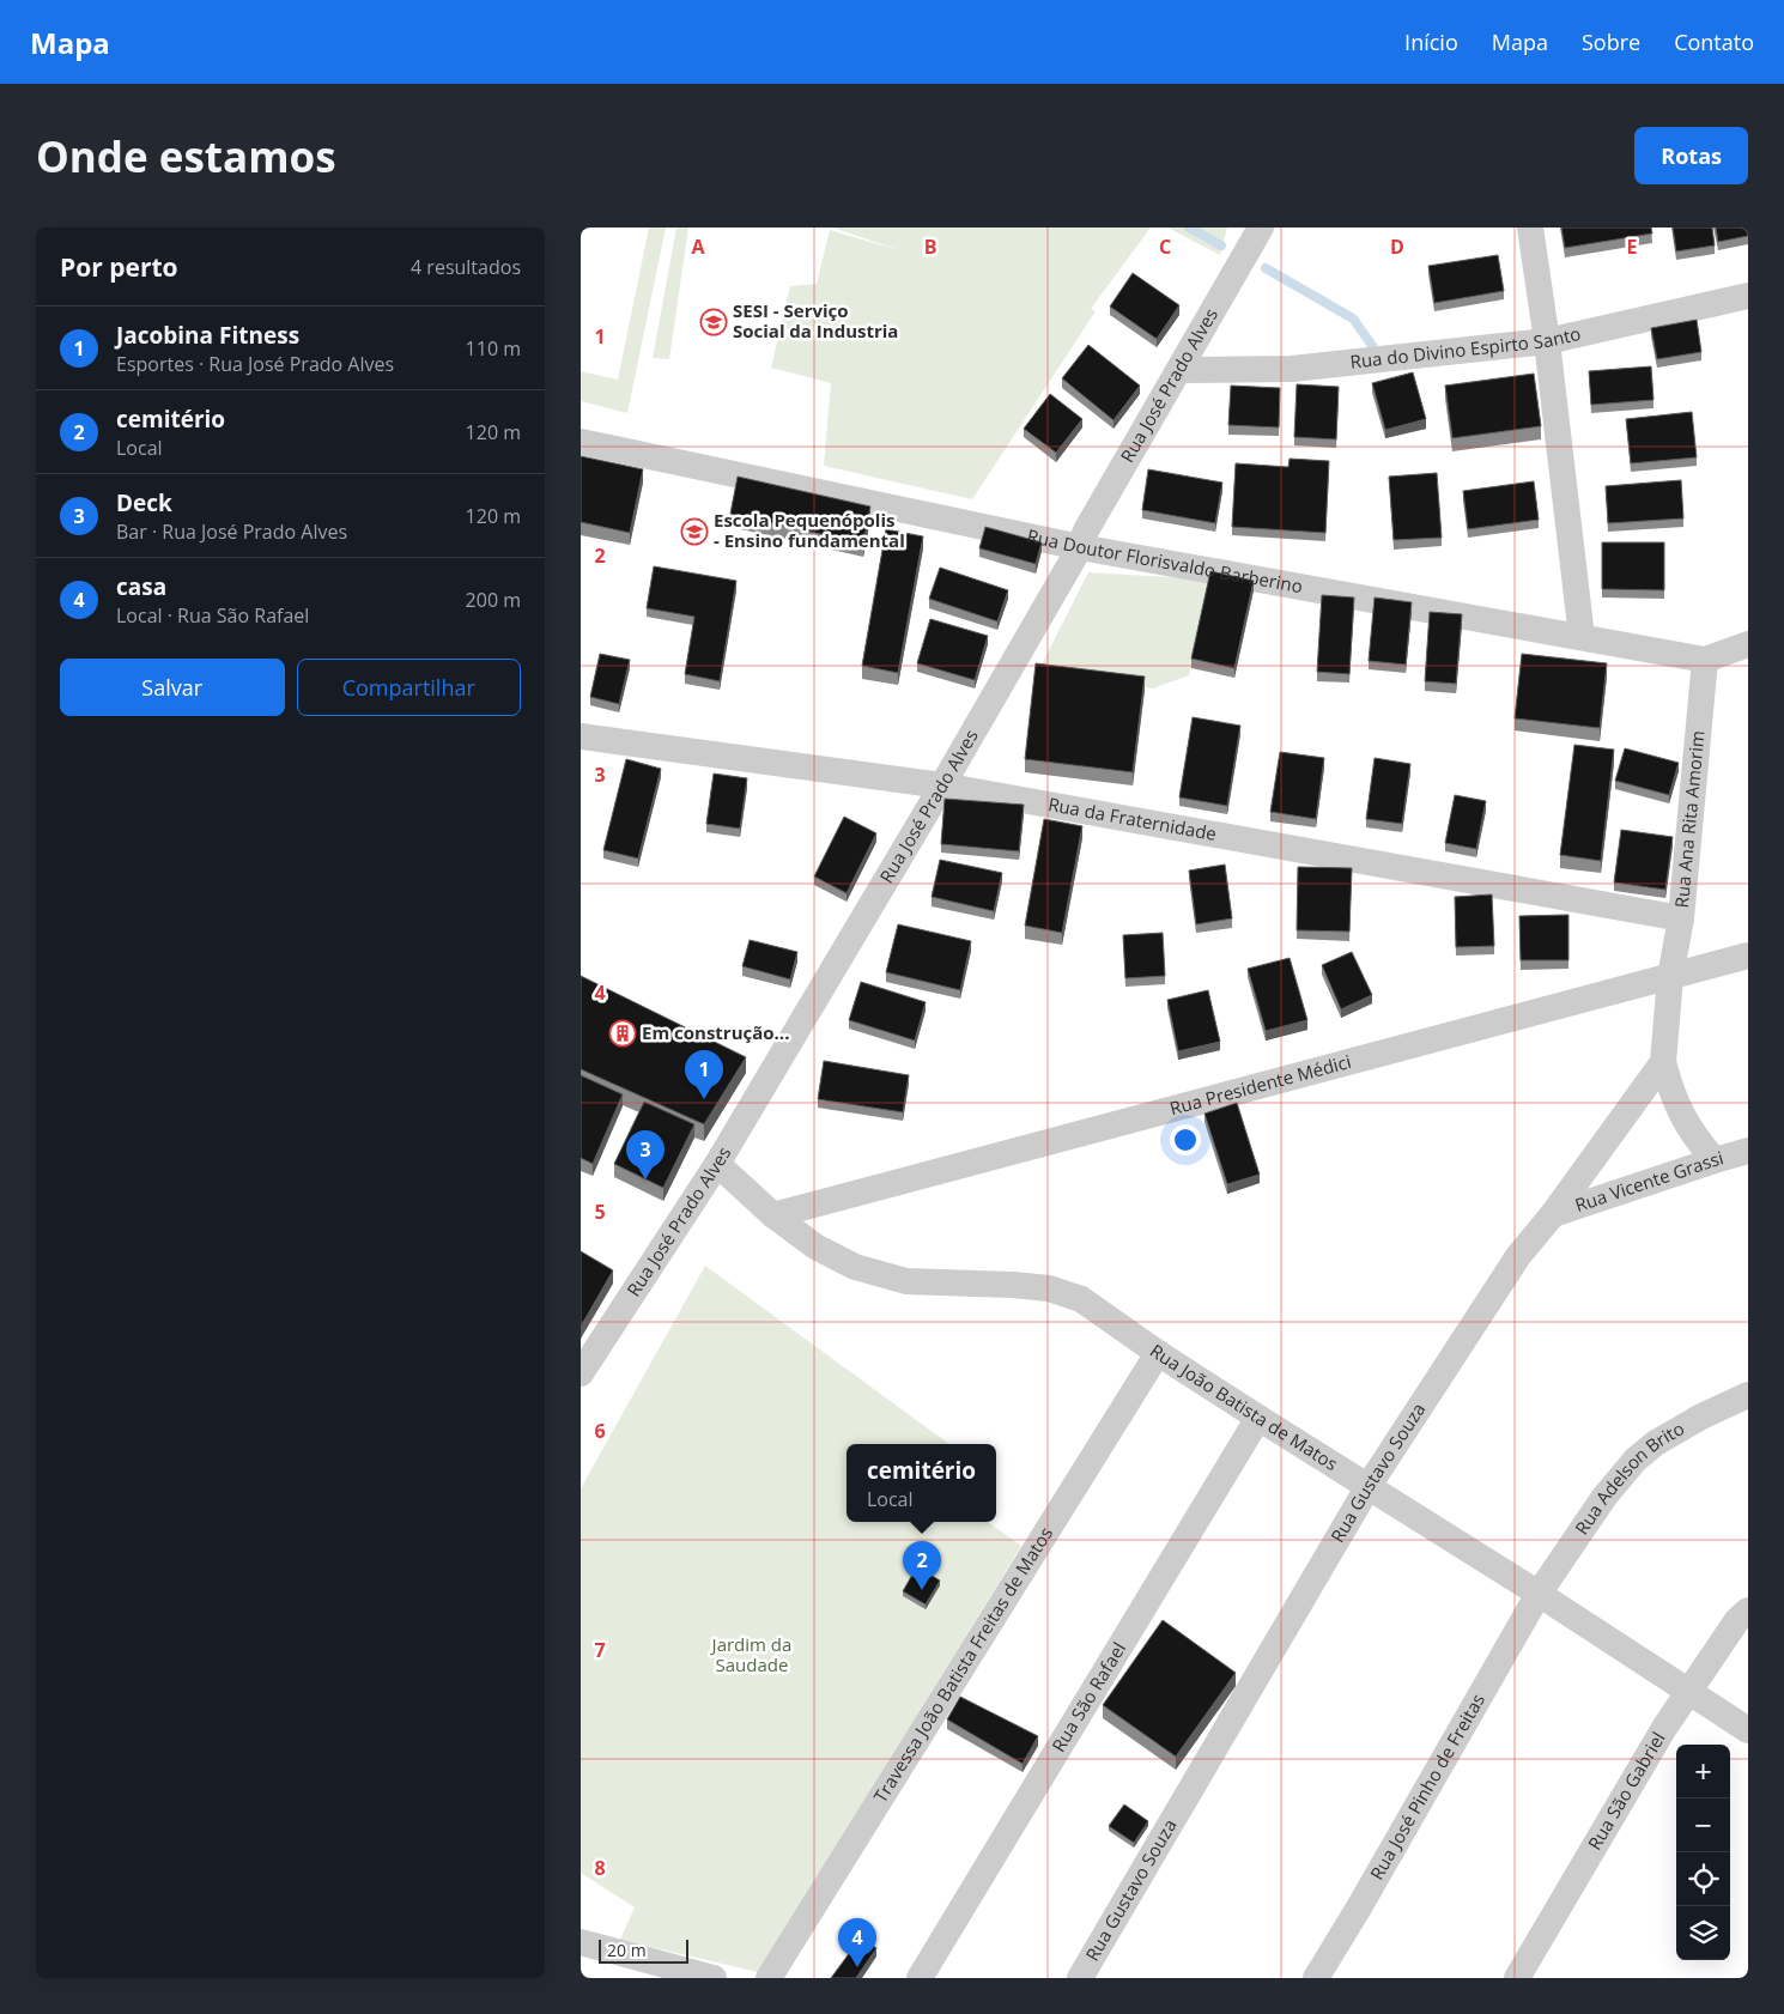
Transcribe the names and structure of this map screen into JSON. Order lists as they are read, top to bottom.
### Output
{
  "streets": {
    "street": [
      "Rua do Divino Espirto Santo",
      "Rua José Prado Alves",
      "Rua Doutor Florisvaldo Barberino",
      "Rua Ana Rita Amorim",
      "Rua da Fraternidade",
      "Rua Presidente Médici",
      "Rua Vicente Grassi",
      "Rua João Batista de Matos",
      "Rua Gustavo Souza",
      "Rua Adelson Brito",
      "Travessa João Batista Freitas de Matos",
      "Rua São Rafael",
      "Rua José Pinho de Freitas",
      "Rua São Gabriel"
    ]
  },
  "crossings": [
    ["Rua do Divino Espirto Santo", "Rua José Prado Alves"],
    ["Rua José Prado Alves", "Rua Doutor Florisvaldo Barberino"],
    ["Rua José Prado Alves", "Rua da Fraternidade"],
    ["Rua José Prado Alves", "Rua João Batista de Matos"],
    ["Rua Doutor Florisvaldo Barberino", "Rua Ana Rita Amorim"],
    ["Rua Ana Rita Amorim", "Rua da Fraternidade"],
    ["Rua Ana Rita Amorim", "Rua Presidente Médici"],
    ["Rua Presidente Médici", "Rua João Batista de Matos"],
    ["Rua Vicente Grassi", "Rua Gustavo Souza"],
    ["Rua João Batista de Matos", "Rua Gustavo Souza"],
    ["Rua João Batista de Matos", "Rua Adelson Brito"],
    ["Rua João Batista de Matos", "Travessa João Batista Freitas de Matos"],
    ["Rua João Batista de Matos", "Rua São Rafael"],
    ["Rua João Batista de Matos", "Rua José Pinho de Freitas"],
    ["Rua João Batista de Matos", "Rua São Gabriel"],
    ["Rua Adelson Brito", "Rua José Pinho de Freitas"]
  ],
  "parks": ["Jardim da Saudade"],
  "places": {
    "school or university": ["SESI - Serviço Social da Industria", "Escola Pequenópolis - Ensino fundamental"],
    "building": ["Em construção..."]
  },
  "scale_bar": "20 m",
  "page": {
    "header": "Mapa",
    "nav": [
      "Início",
      "Mapa",
      "Sobre",
      "Contato"
    ],
    "buttons": [
      "Rotas",
      ["Salvar", "Compartilhar"]
    ],
    "title": "Onde estamos",
    "heading": ["Por perto", "4 resultados"],
    "list": [
      {
        "mark": "1",
        "name": "Jacobina Fitness",
        "note": "Esportes · Rua José Prado Alves",
        "value": "110 m"
      },
      {
        "mark": "2",
        "name": "cemitério",
        "note": "Local",
        "value": "120 m"
      },
      {
        "mark": "3",
        "name": "Deck",
        "note": "Bar · Rua José Prado Alves",
        "value": "120 m"
      },
      {
        "mark": "4",
        "name": "casa",
        "note": "Local · Rua São Rafael",
        "value": "200 m"
      }
    ],
    "pins": [
      "1",
      "3",
      "2",
      "4"
    ],
    "popup": ["cemitério", "Local"],
    "map_buttons": ["+", "−"],
    "scale": "20 m"
  },
  "grid": {
    "columns": [
      "A",
      "B",
      "C",
      "D",
      "E"
    ],
    "rows": [
      "1",
      "2",
      "3",
      "4",
      "5",
      "6",
      "7",
      "8"
    ]
  }
}
